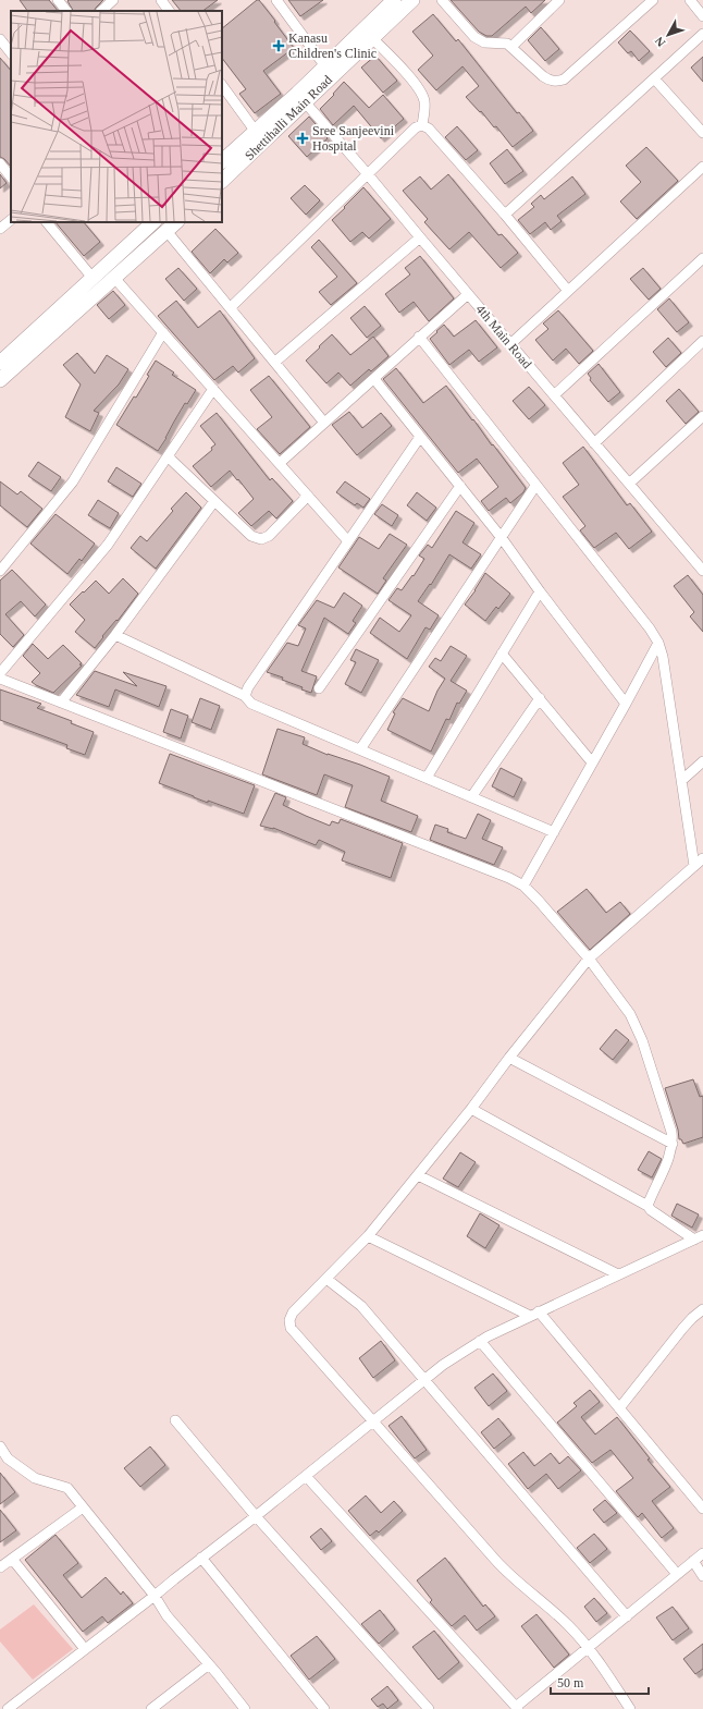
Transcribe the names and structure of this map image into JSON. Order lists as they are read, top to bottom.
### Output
{
  "streets": {
    "main road": ["Shettihalli Main Road"],
    "street": ["4th Main Road"]
  },
  "crossings": [
    ["Shettihalli Main Road", "4th Main Road"]
  ],
  "places": {
    "health": ["Kanasu Children's Clinic", "Sree Sanjeevini Hospital"]
  },
  "scale_bar": "50 m",
  "north": "bottom left"
}
